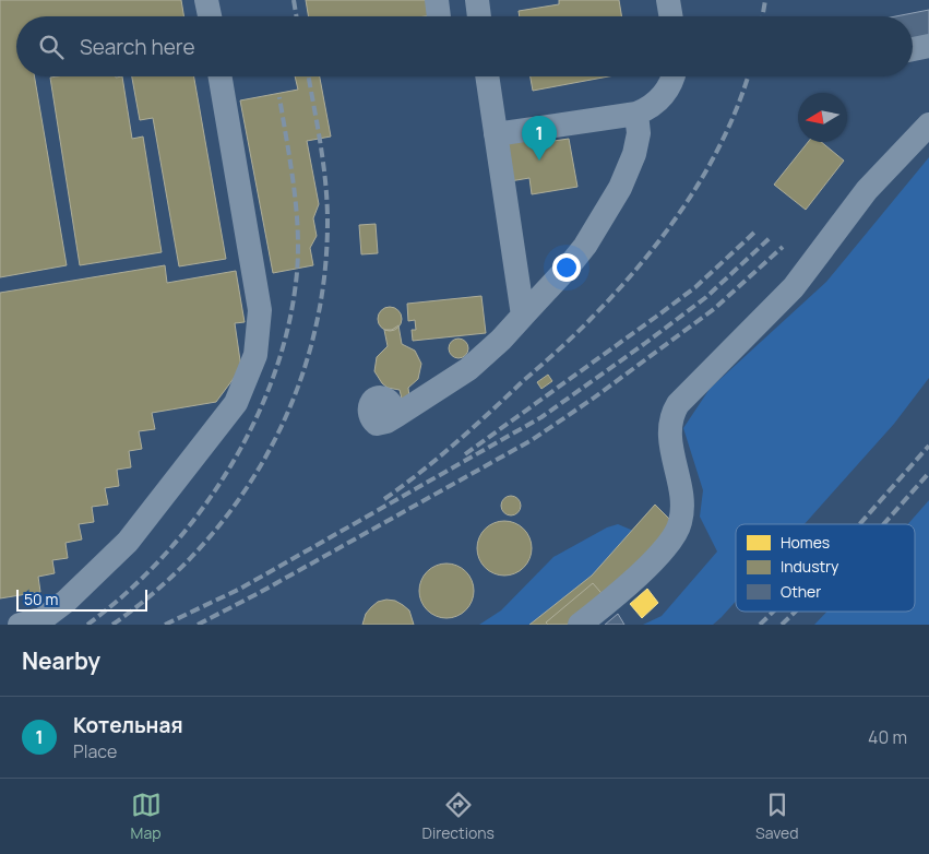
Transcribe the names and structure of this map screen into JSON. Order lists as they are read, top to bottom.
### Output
{
  "legend": ["Homes", "Industry", "Other"],
  "scale_bar": "50 m",
  "north": "left",
  "page": {
    "search": "Search here",
    "pins": "1",
    "scale": "50 m",
    "heading": "Nearby",
    "list": [
      {
        "mark": "1",
        "name": "Котельная",
        "note": "Place",
        "value": "40 m"
      }
    ],
    "nav": ["Map", "Directions", "Saved"]
  }
}
